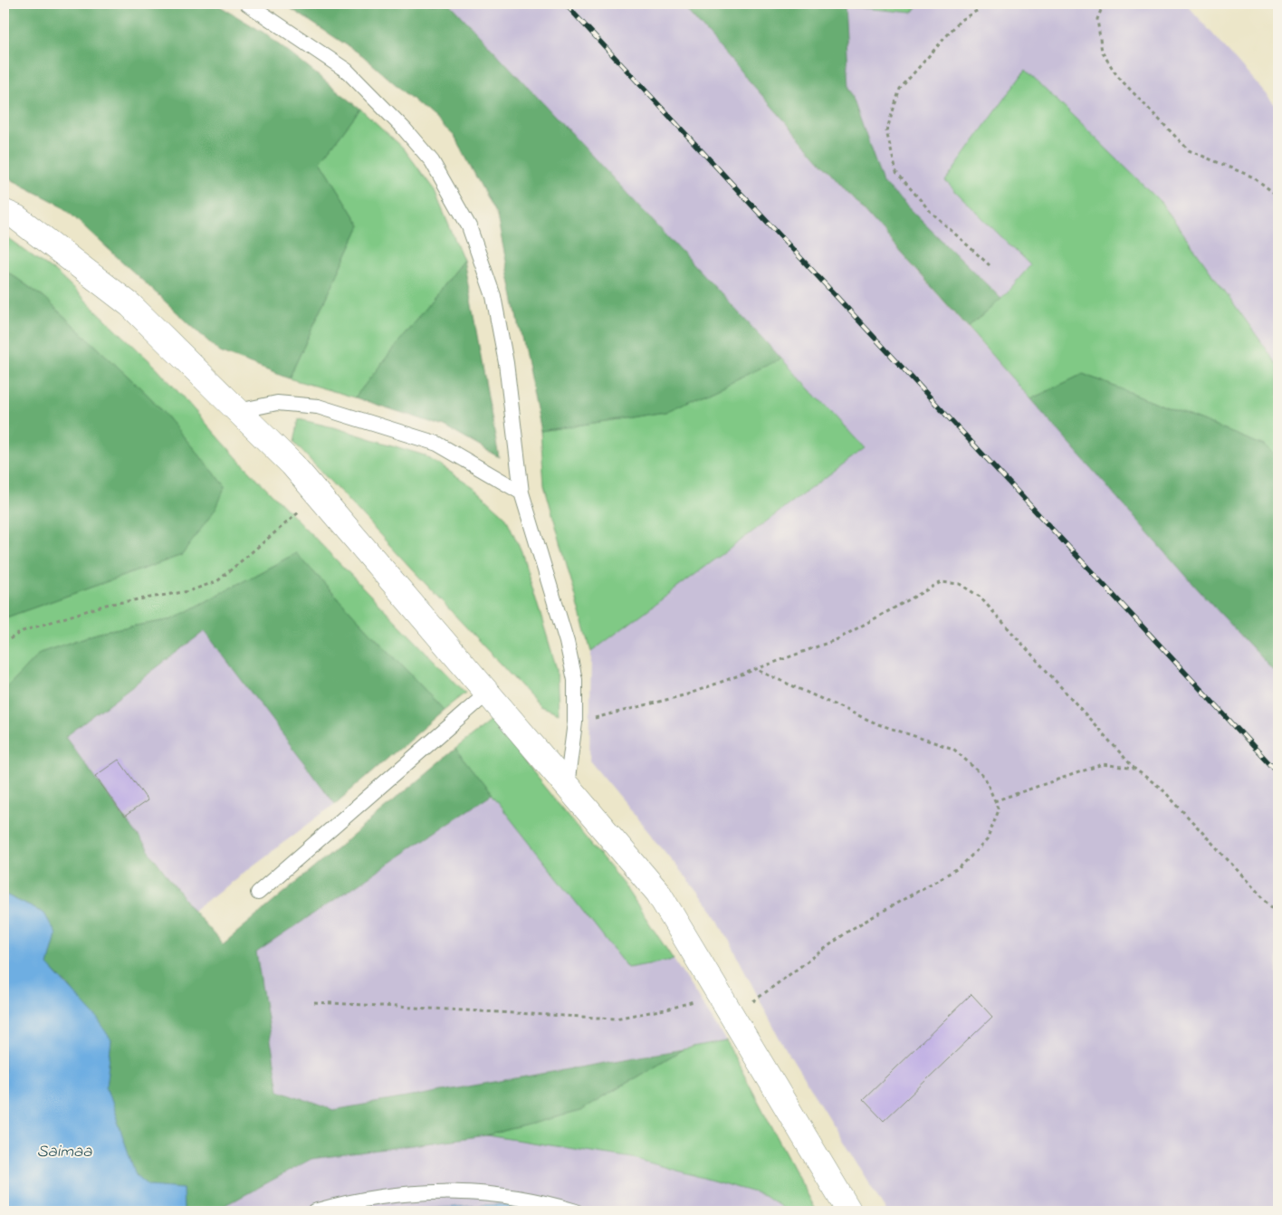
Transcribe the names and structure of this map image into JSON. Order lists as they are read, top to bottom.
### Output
{
  "water": ["Saimaa"]
}
